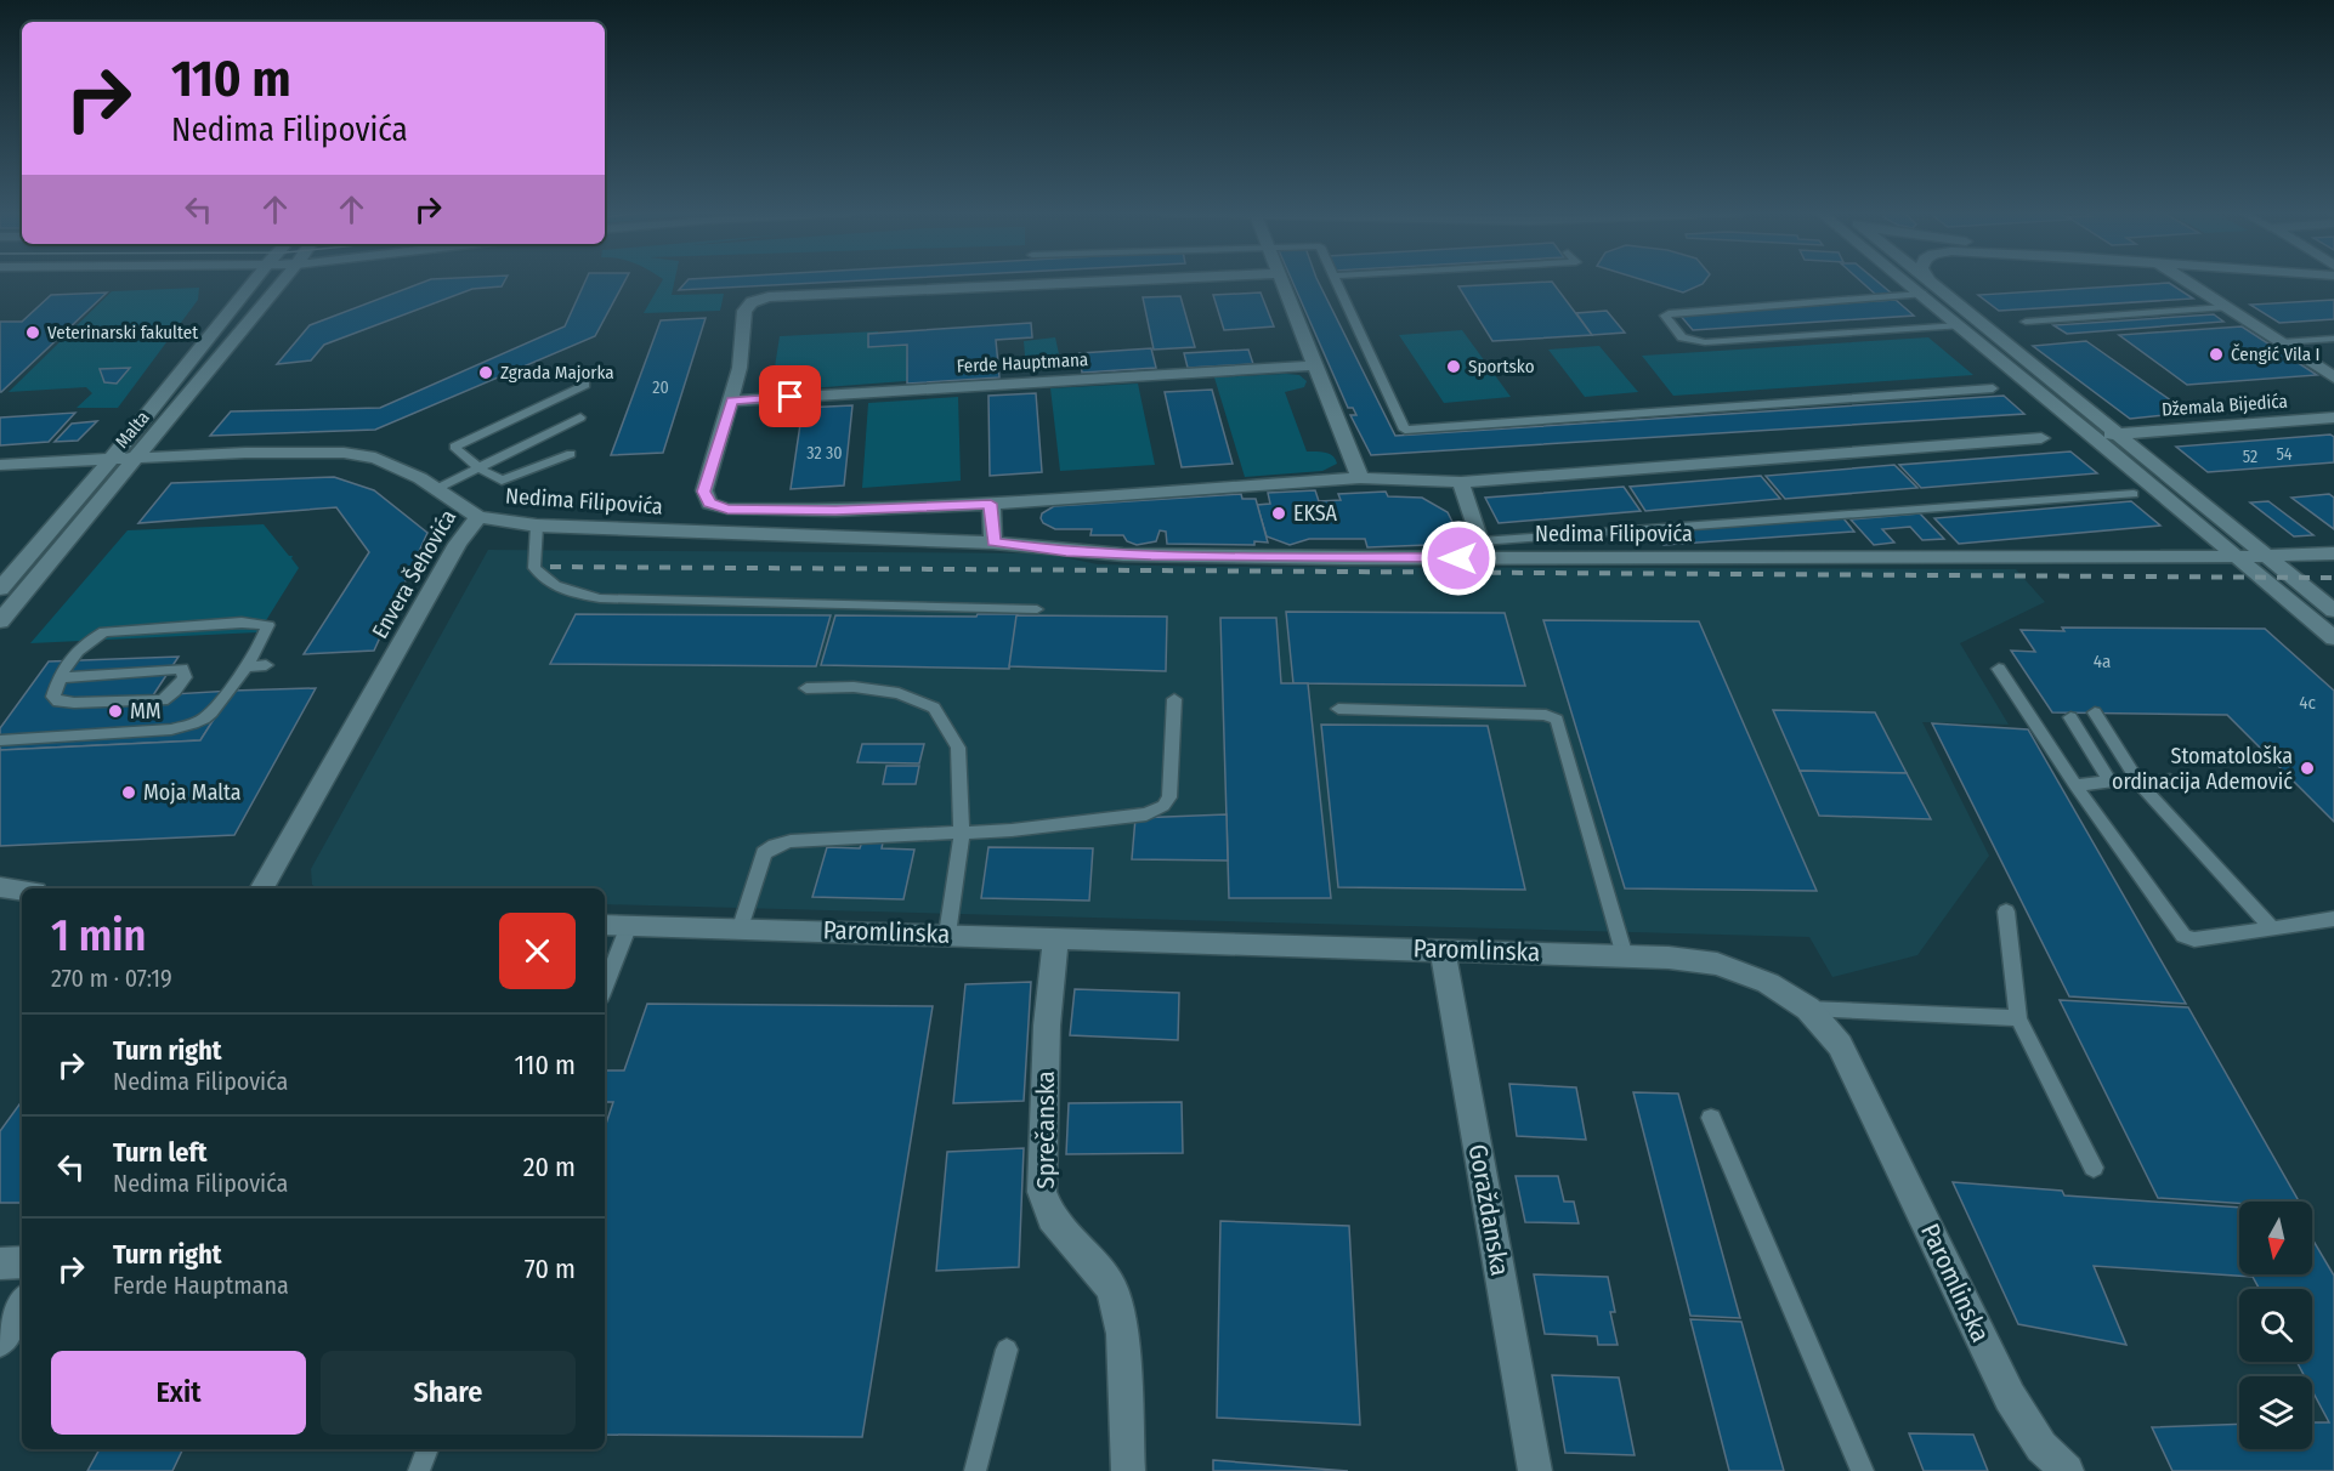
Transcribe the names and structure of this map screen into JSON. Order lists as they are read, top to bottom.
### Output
{
  "streets": {
    "street": [
      "Ferde Hauptmana",
      "Džemala Bijedića",
      "Malta",
      "Nedima Filipovića",
      "Envera Šehovića",
      "Paromlinska",
      "Sprečanska",
      "Goraždanska"
    ]
  },
  "crossings": [
    ["Malta", "Envera Šehovića"],
    ["Nedima Filipovića", "Envera Šehovića"],
    ["Paromlinska", "Sprečanska"],
    ["Paromlinska", "Goraždanska"]
  ],
  "places": [
    "Veterinarski fakultet",
    "Čengić Vila I",
    "Sportsko",
    "Zgrada Majorka",
    "EKSA",
    "MM",
    "Stomatološka ordinacija Ademović",
    "Moja Malta"
  ],
  "house_numbers": [
    "20",
    "32 30",
    "54",
    "52",
    "4a",
    "4c"
  ],
  "north": "bottom",
  "page": {
    "turn": ["110 m", "Nedima Filipovića"],
    "heading": ["1 min", "270 m · 07:19"],
    "list": [
      {
        "name": "Turn right",
        "note": "Nedima Filipovića",
        "value": "110 m"
      },
      {
        "name": "Turn left",
        "note": "Nedima Filipovića",
        "value": "20 m"
      },
      {
        "name": "Turn right",
        "note": "Ferde Hauptmana",
        "value": "70 m"
      }
    ],
    "buttons": ["Exit", "Share"]
  }
}
